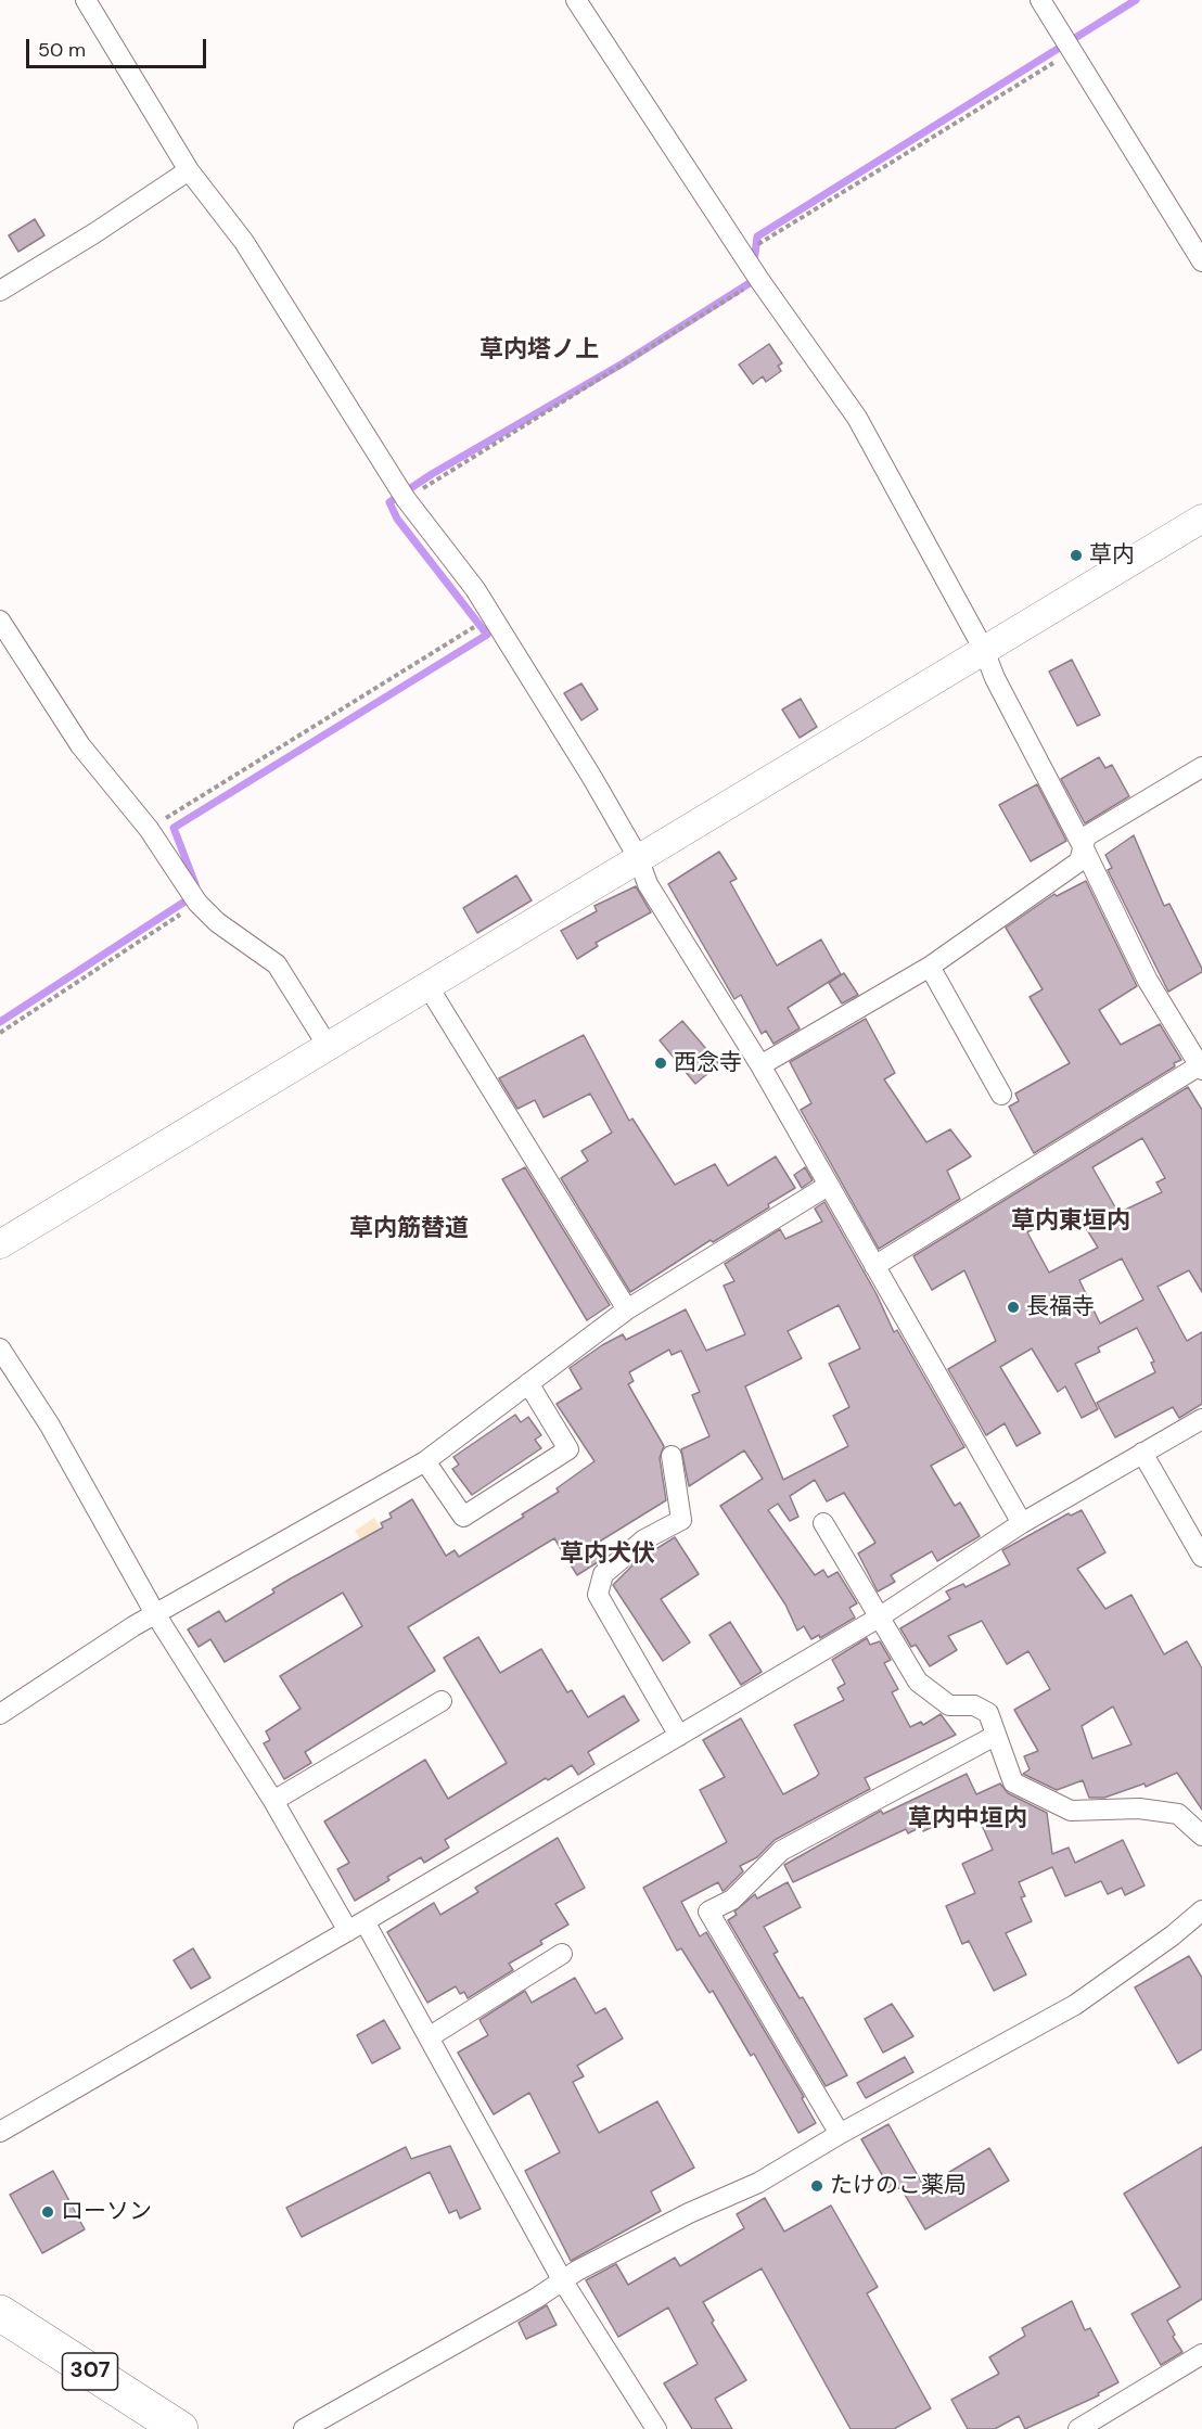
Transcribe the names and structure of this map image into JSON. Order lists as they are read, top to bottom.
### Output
{
  "streets": {
    "highway": ["307"]
  },
  "districts": [
    "草内塔ノ上",
    "草内東垣内",
    "草内筋替道",
    "草内犬伏",
    "草内中垣内"
  ],
  "places": [
    "草内",
    "西念寺",
    "長福寺",
    "たけのこ薬局",
    "ローソン"
  ],
  "scale_bar": "50 m"
}
